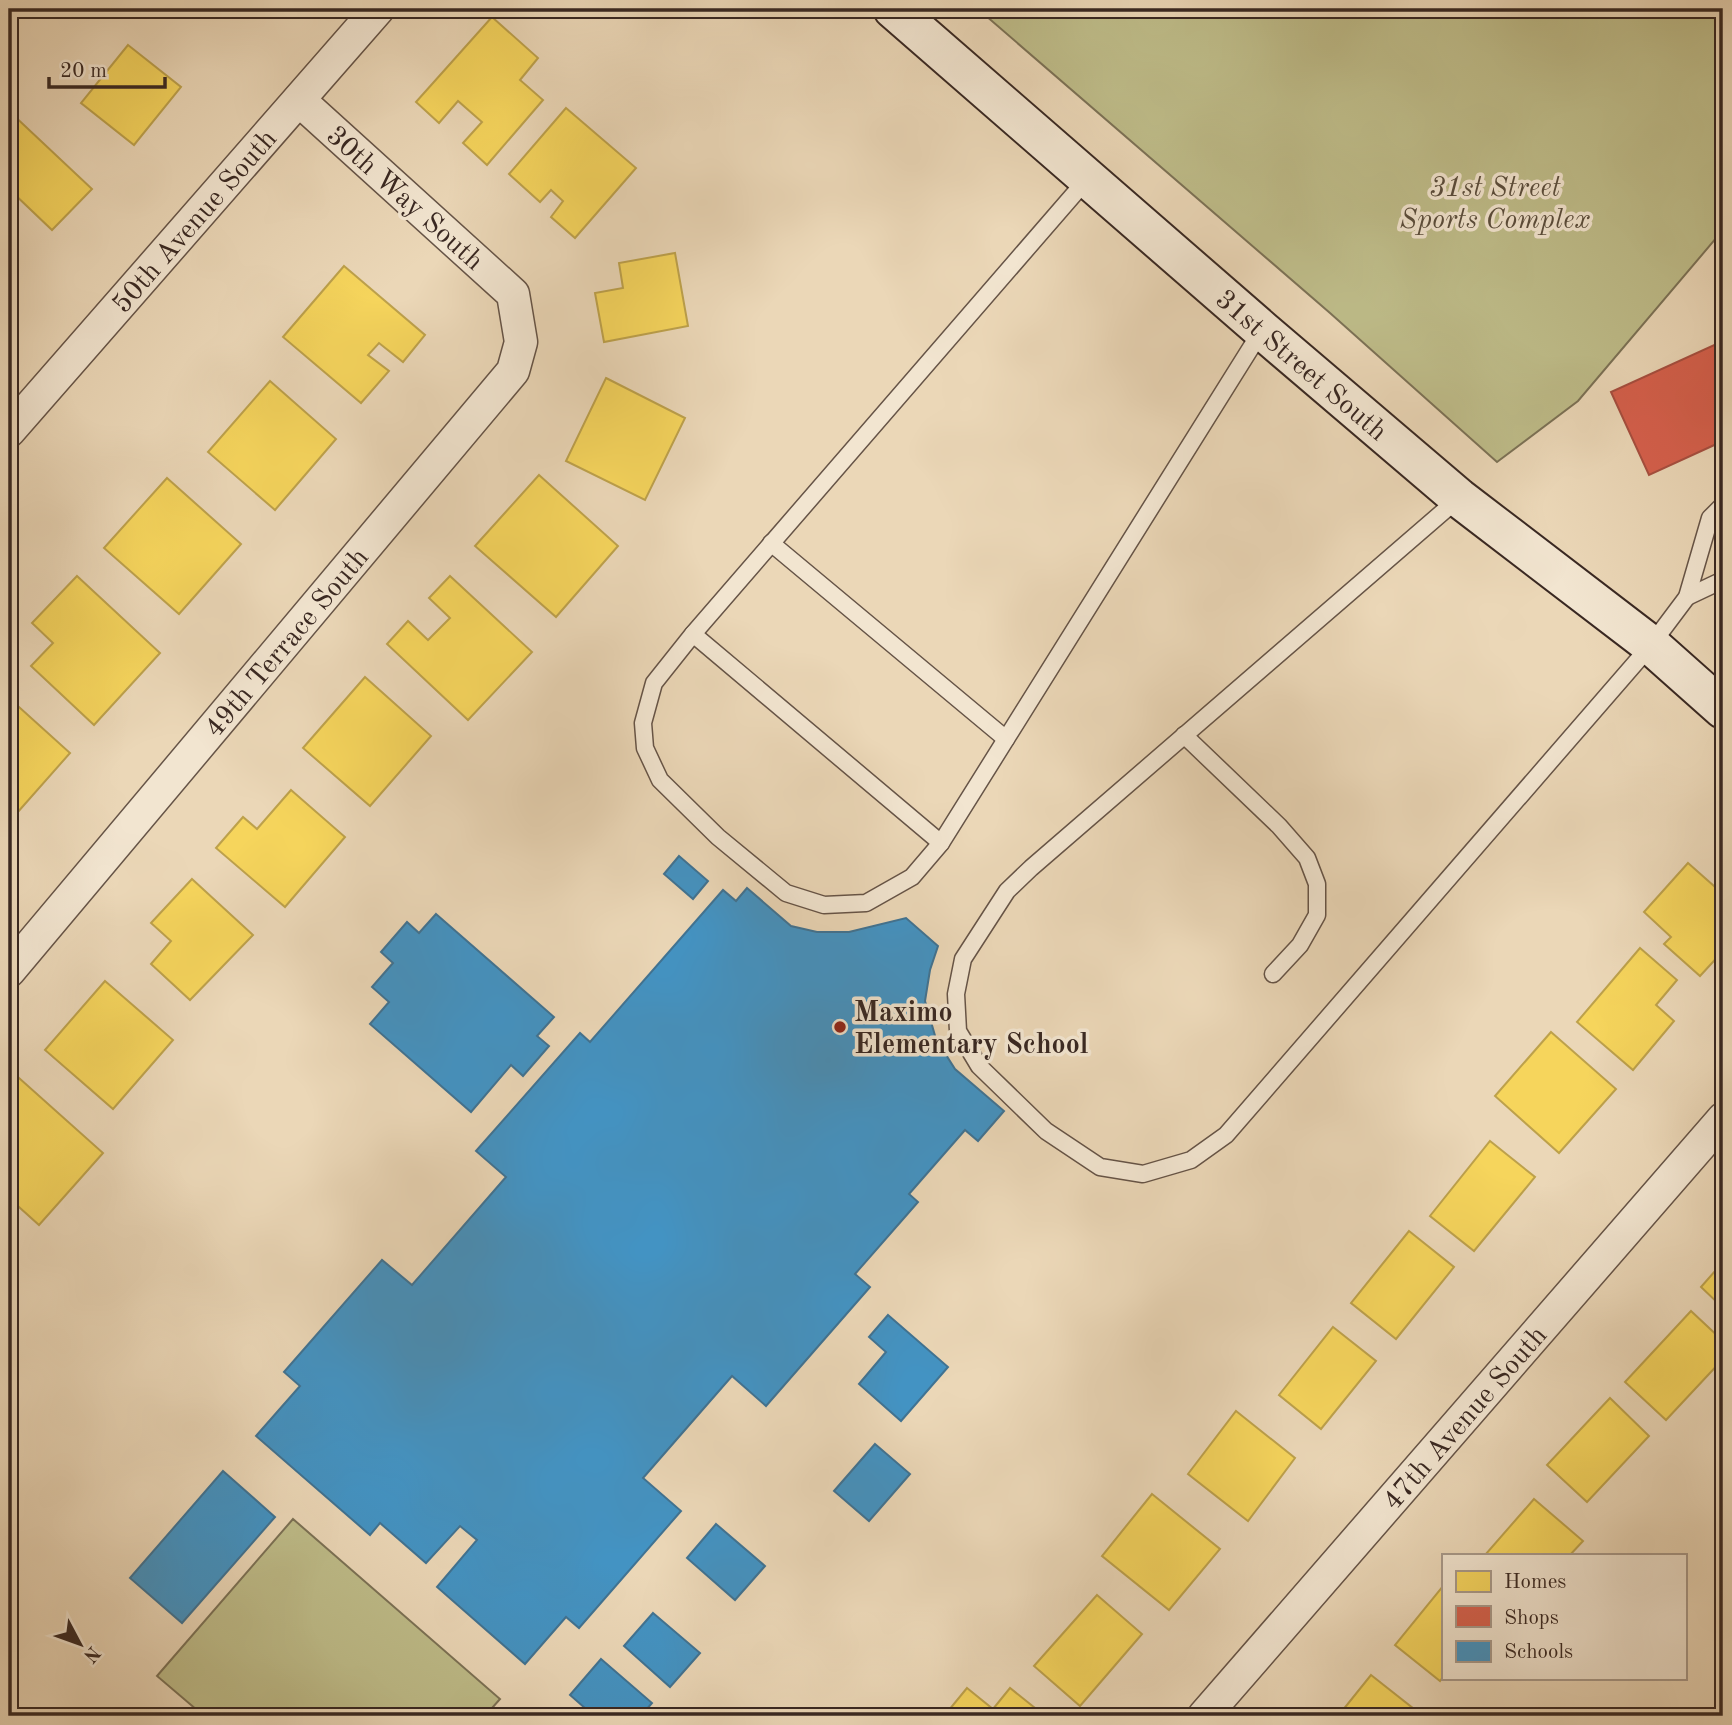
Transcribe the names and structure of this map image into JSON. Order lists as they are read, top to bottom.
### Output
{
  "streets": {
    "street": [
      "30th Way South",
      "50th Avenue South",
      "31st Street South",
      "49th Terrace South",
      "47th Avenue South"
    ]
  },
  "crossings": [
    ["30th Way South", "50th Avenue South"],
    ["30th Way South", "49th Terrace South"]
  ],
  "parks": ["31st Street Sports Complex"],
  "places": ["Maximo Elementary School"],
  "legend": ["Homes", "Shops", "Schools"],
  "scale_bar": "20 m",
  "north": "bottom right"
}
